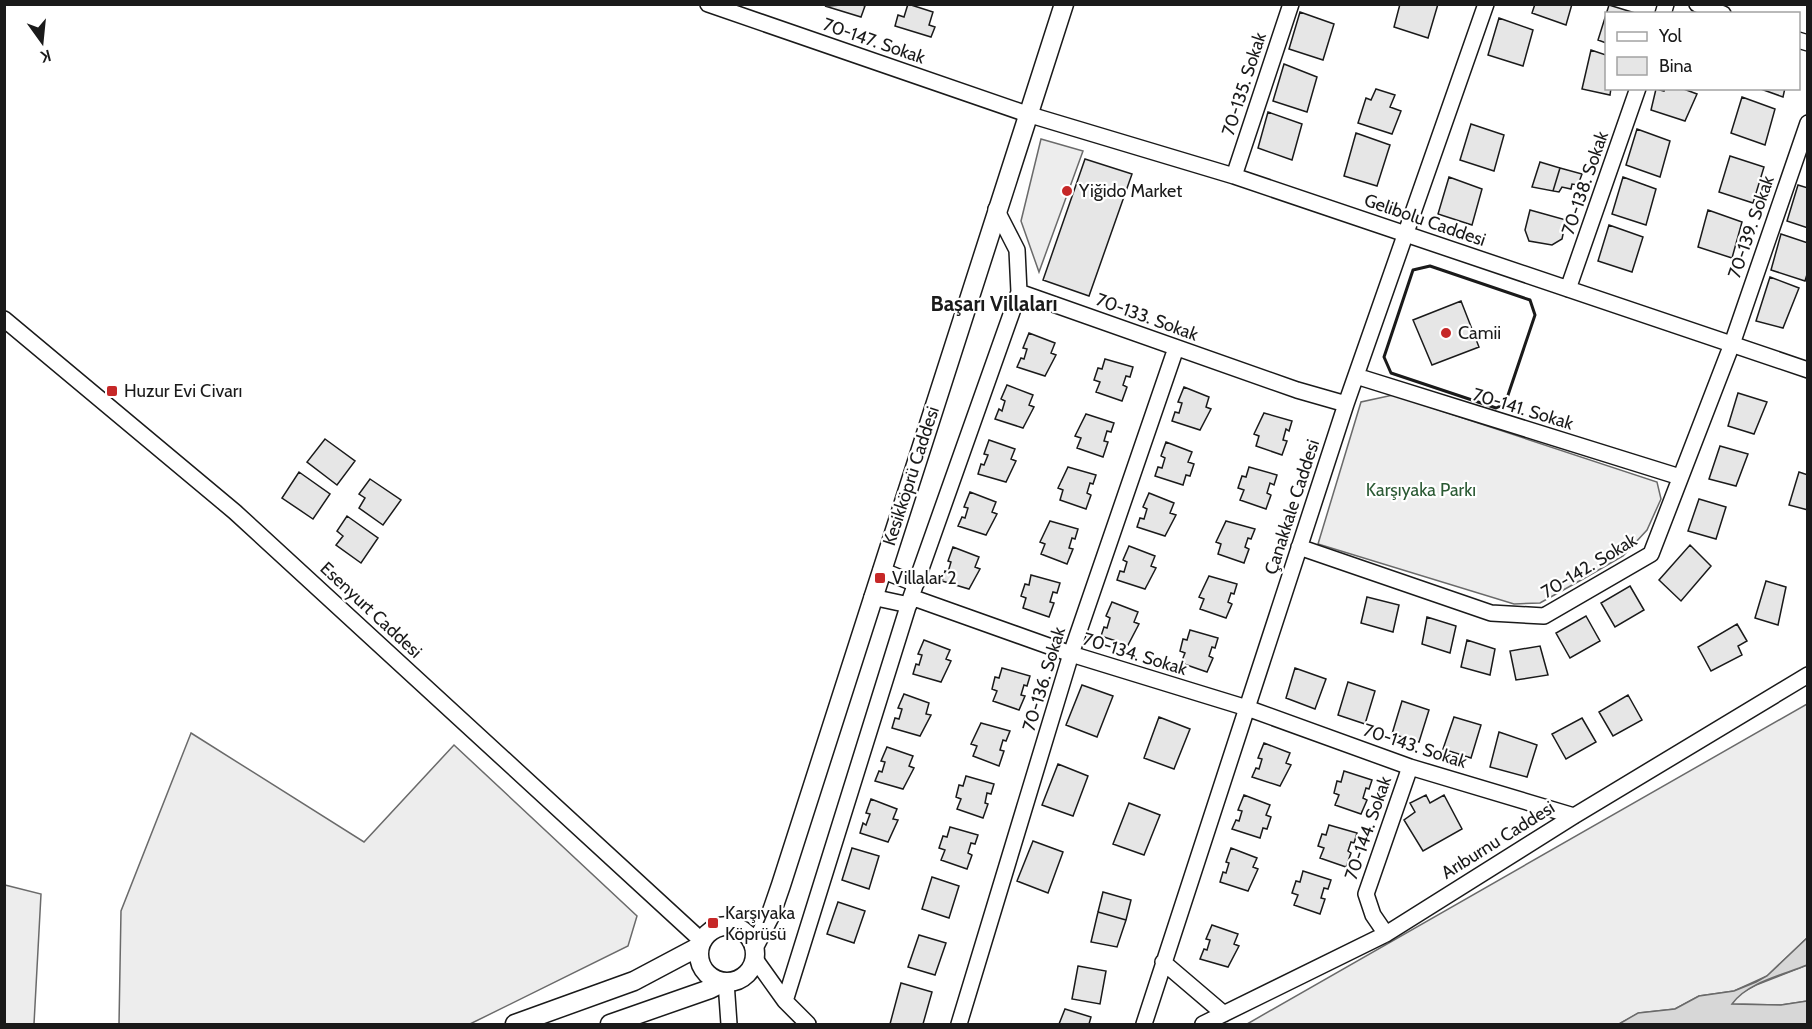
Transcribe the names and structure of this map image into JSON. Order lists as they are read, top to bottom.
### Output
{
  "streets": {
    "street": [
      "70-147. Sokak",
      "70-135. Sokak",
      "70-138. Sokak",
      "Gelibolu Caddesi",
      "70-139. Sokak",
      "70-133. Sokak",
      "70-141. Sokak",
      "Kesikköprü Caddesi",
      "Çanakkale Caddesi",
      "70-142. Sokak",
      "Esenyurt Caddesi",
      "70-134. Sokak",
      "70-136. Sokak",
      "70-143. Sokak",
      "70-144. Sokak",
      "Arıburnu Caddesi"
    ]
  },
  "crossings": [
    ["70-147. Sokak", "Gelibolu Caddesi"],
    ["70-147. Sokak", "Kesikköprü Caddesi"],
    ["70-135. Sokak", "Gelibolu Caddesi"],
    ["70-138. Sokak", "Gelibolu Caddesi"],
    ["Gelibolu Caddesi", "70-139. Sokak"],
    ["Gelibolu Caddesi", "Kesikköprü Caddesi"],
    ["Gelibolu Caddesi", "Çanakkale Caddesi"],
    ["Gelibolu Caddesi", "70-142. Sokak"],
    ["70-139. Sokak", "70-142. Sokak"],
    ["70-133. Sokak", "Çanakkale Caddesi"],
    ["70-133. Sokak", "70-136. Sokak"],
    ["70-141. Sokak", "Çanakkale Caddesi"],
    ["70-141. Sokak", "70-142. Sokak"],
    ["Kesikköprü Caddesi", "Esenyurt Caddesi"],
    ["Çanakkale Caddesi", "70-142. Sokak"],
    ["Çanakkale Caddesi", "70-134. Sokak"],
    ["Çanakkale Caddesi", "70-143. Sokak"],
    ["70-134. Sokak", "70-136. Sokak"],
    ["70-134. Sokak", "70-143. Sokak"],
    ["70-143. Sokak", "70-144. Sokak"],
    ["70-143. Sokak", "Arıburnu Caddesi"],
    ["70-144. Sokak", "Arıburnu Caddesi"]
  ],
  "districts": ["Başarı Villaları"],
  "parks": ["Karşıyaka Parkı"],
  "places": {
    "other": ["Yiğido Market", "Camii"],
    "transit": ["Huzur Evi Civarı", "Villalar 2", "Karşıyaka Köprüsü"]
  },
  "legend": ["Yol", "Bina"],
  "north": "bottom"
}
